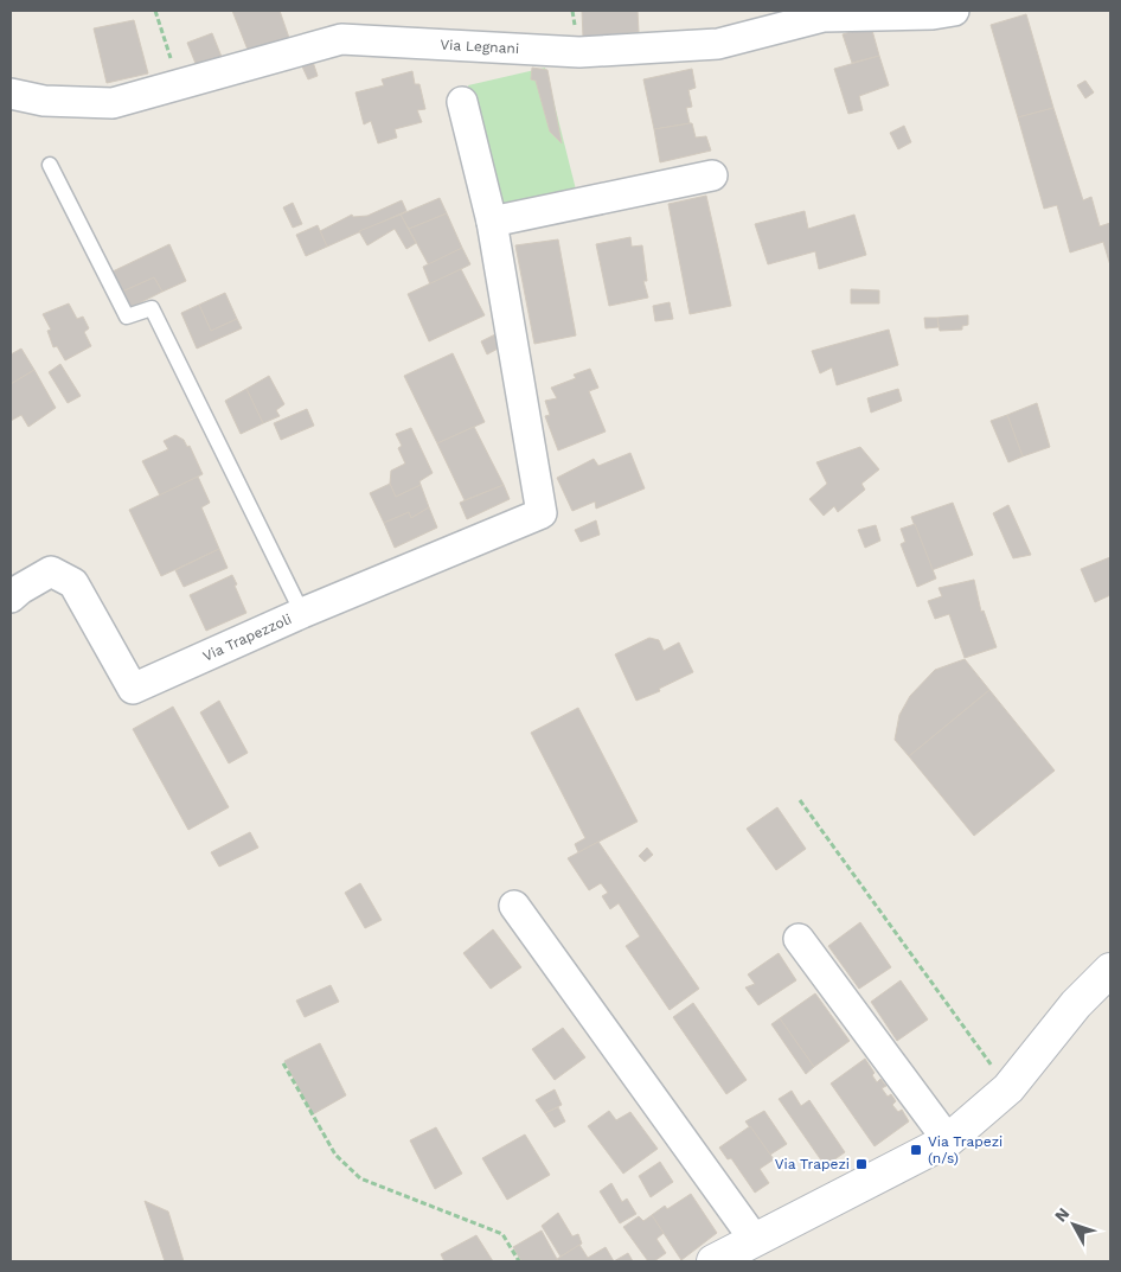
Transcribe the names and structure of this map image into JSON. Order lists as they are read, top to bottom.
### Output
{
  "streets": {
    "street": ["Via Legnani", "Via Trapezzoli"]
  },
  "places": {
    "transit": ["Via Trapezi (n/s)", "Via Trapezi"]
  },
  "north": "top left"
}
